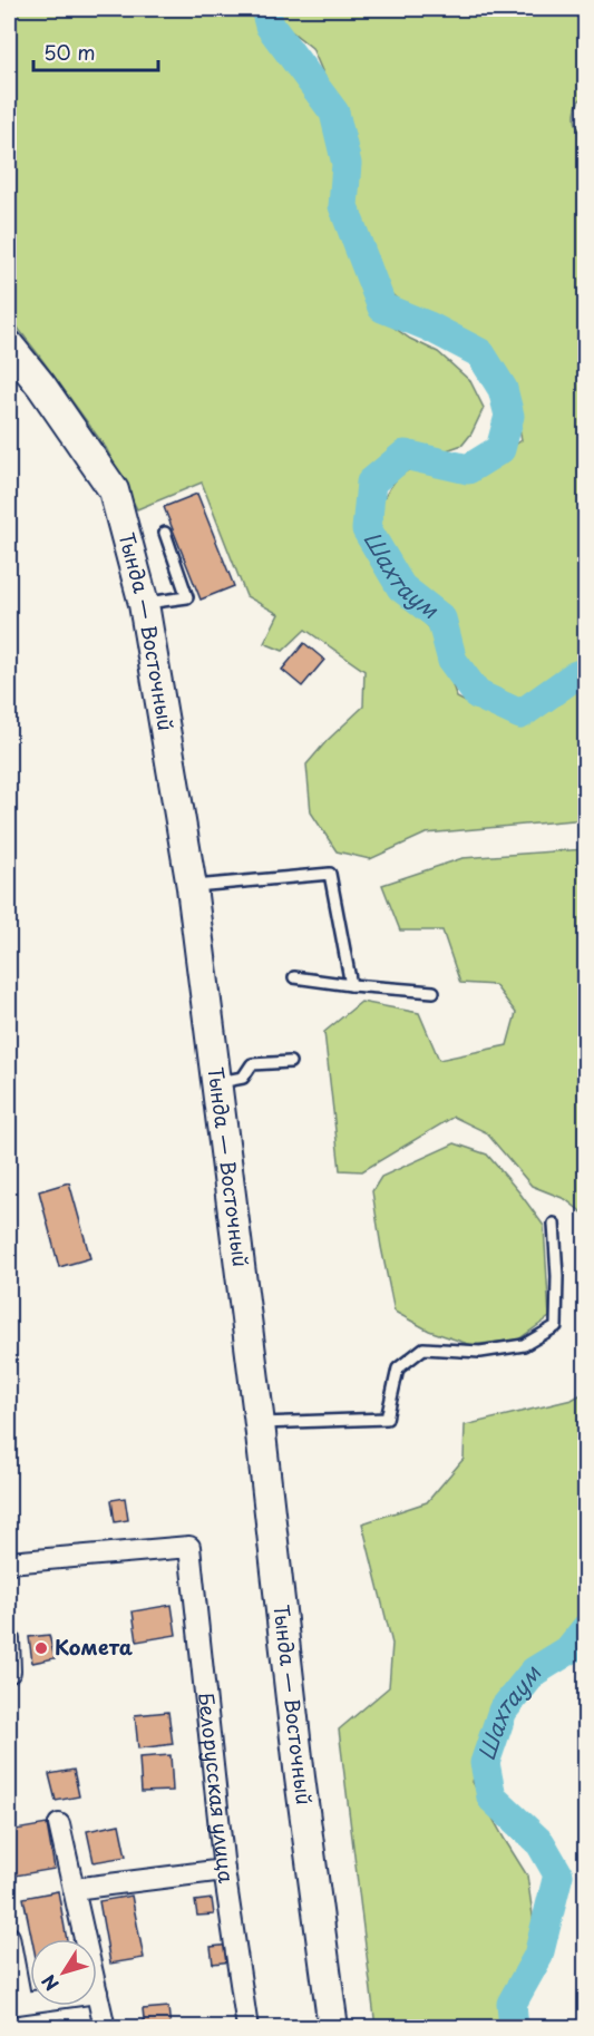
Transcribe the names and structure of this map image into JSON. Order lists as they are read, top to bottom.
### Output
{
  "streets": {
    "street": ["Тында — Восточный", "Белорусская улица"]
  },
  "water": ["Шахтаум"],
  "places": ["Комета"],
  "scale_bar": "50 m",
  "north": "bottom left"
}
